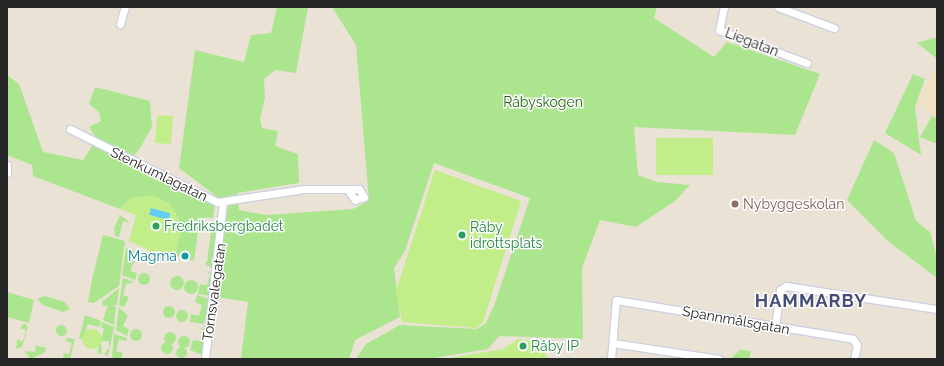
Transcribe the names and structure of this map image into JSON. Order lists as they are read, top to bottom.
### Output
{
  "streets": {
    "street": [
      "Liegatan",
      "Stenkumlagatan",
      "Tornsvalegatan",
      "Spannmålsgatan"
    ]
  },
  "crossings": [
    ["Stenkumlagatan", "Tornsvalegatan"]
  ],
  "districts": ["HAMMARBY"],
  "parks": ["Råbyskogen"],
  "places": [
    "Nybyggeskolan",
    "Fredriksbergbadet",
    "Råby idrottsplats",
    "Magma",
    "Råby IP"
  ]
}
